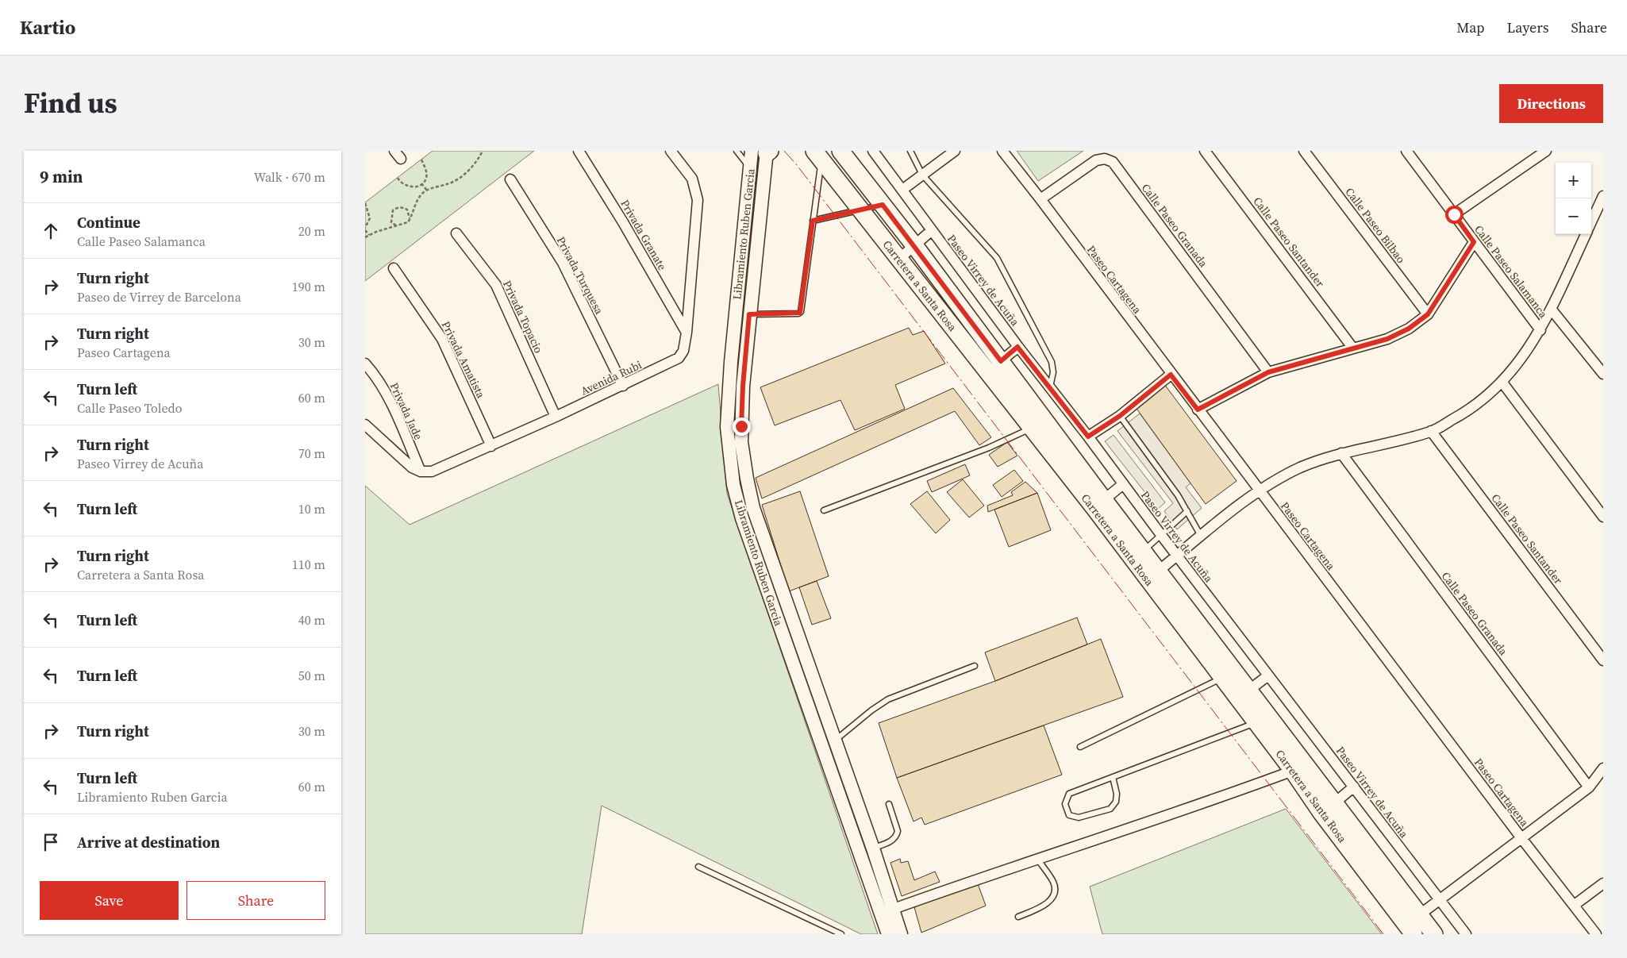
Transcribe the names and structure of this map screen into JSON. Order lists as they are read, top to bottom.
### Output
{
  "streets": {
    "main road": ["Carretera a Santa Rosa"],
    "street": [
      "Calle Paseo Granada",
      "Calle Paseo Bilbao",
      "Libramiento Ruben Garcia",
      "Privada Granate",
      "Calle Paseo Santander",
      "Calle Paseo Salamanca",
      "Privada Turquesa",
      "Paseo Cartagena",
      "Paseo Virrey de Acuña",
      "Privada Topacio",
      "Privada Amatista",
      "Avenida Rubi",
      "Privada Jade"
    ]
  },
  "crossings": [
    ["Calle Paseo Granada", "Paseo Cartagena"],
    ["Privada Granate", "Avenida Rubi"],
    ["Privada Turquesa", "Avenida Rubi"],
    ["Privada Topacio", "Avenida Rubi"],
    ["Privada Amatista", "Avenida Rubi"],
    ["Avenida Rubi", "Privada Jade"]
  ],
  "page": {
    "header": "Kartio",
    "nav": ["Map", "Layers", "Share"],
    "title": "Find us",
    "buttons": [
      "Directions",
      ["Save", "Share"]
    ],
    "heading": ["9 min", "Walk · 670 m"],
    "map_buttons": ["+", "−"],
    "list": [
      ["Continue", "Calle Paseo Salamanca", "20 m"],
      ["Turn right", "Paseo de Virrey de Barcelona", "190 m"],
      ["Turn right", "Paseo Cartagena", "30 m"],
      ["Turn left", "Calle Paseo Toledo", "60 m"],
      ["Turn right", "Paseo Virrey de Acuña", "70 m"],
      ["Turn left", "10 m"],
      ["Turn right", "Carretera a Santa Rosa", "110 m"],
      ["Turn left", "40 m"],
      ["Turn left", "50 m"],
      ["Turn right", "30 m"],
      ["Turn left", "Libramiento Ruben Garcia", "60 m"],
      "Arrive at destination"
    ]
  }
}
